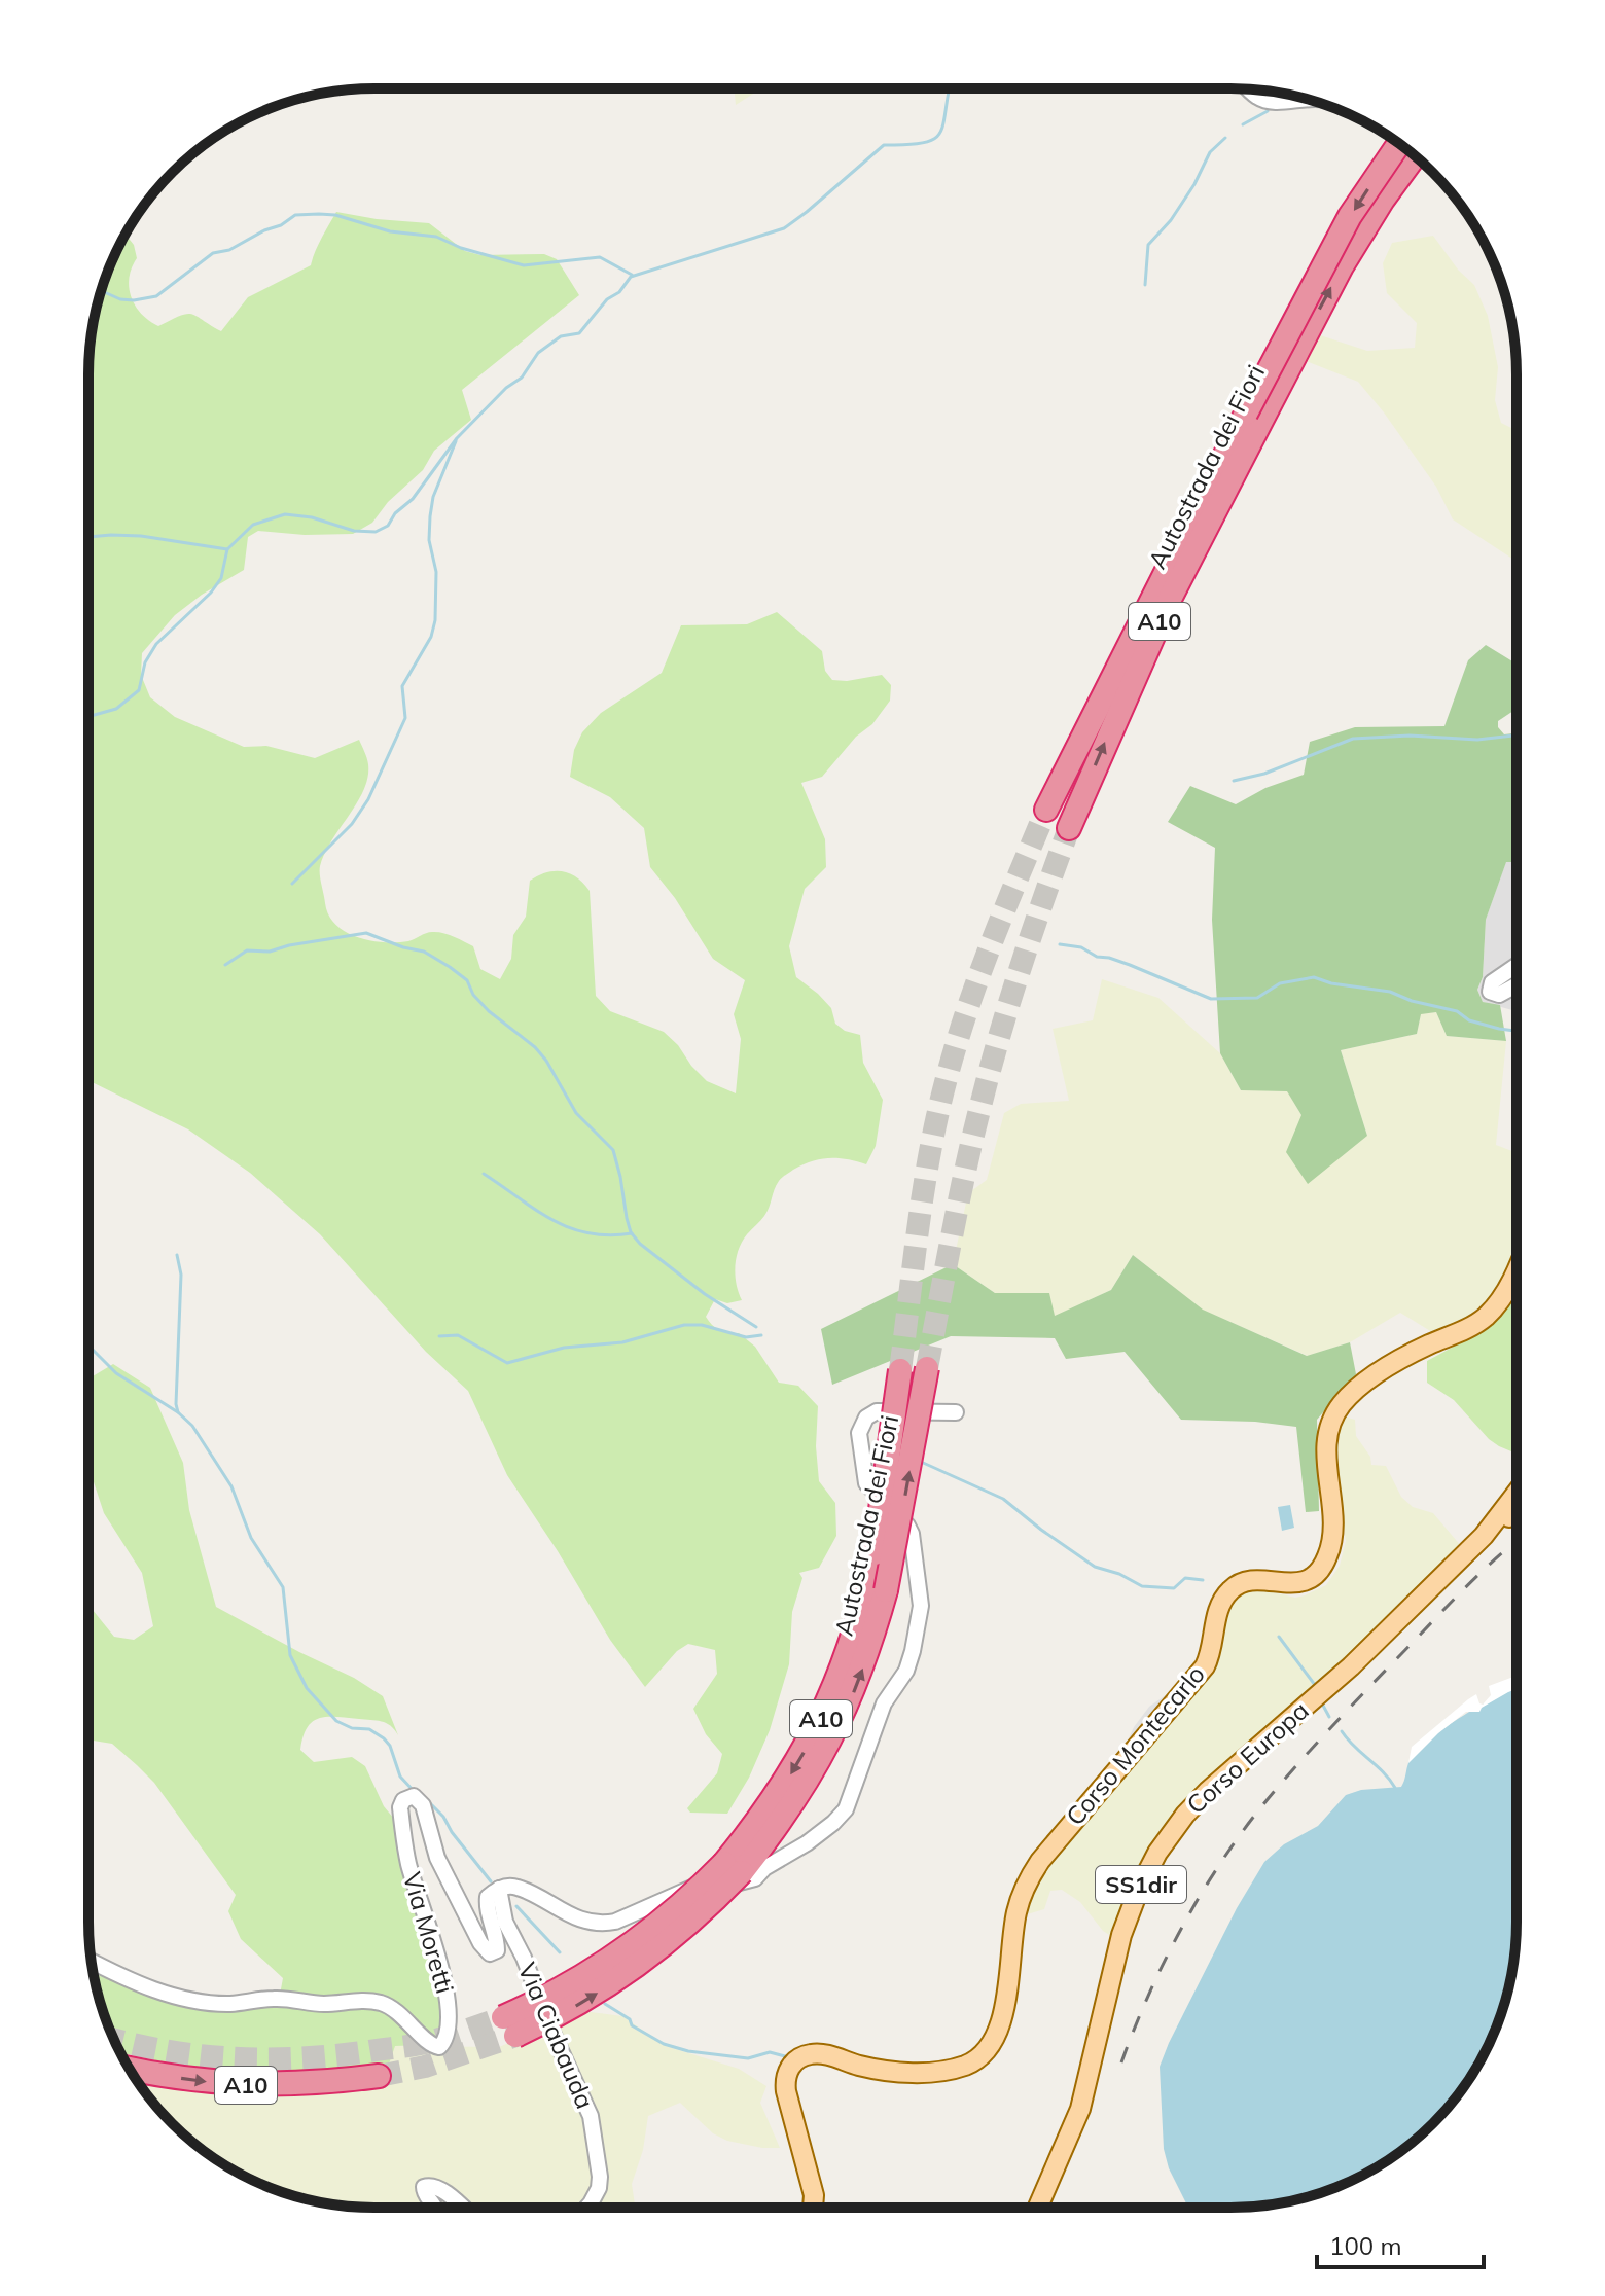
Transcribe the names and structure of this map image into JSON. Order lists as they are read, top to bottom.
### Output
{
  "streets": {
    "highway": ["Autostrada dei Fiori", "A10"],
    "main road": ["Corso Montecarlo", "Corso Europa", "SS1dir"],
    "street": ["Via Moretti", "Via Ciabauda"]
  },
  "crossings": [
    ["Via Moretti", "Via Ciabauda"]
  ],
  "scale_bar": "100 m"
}
